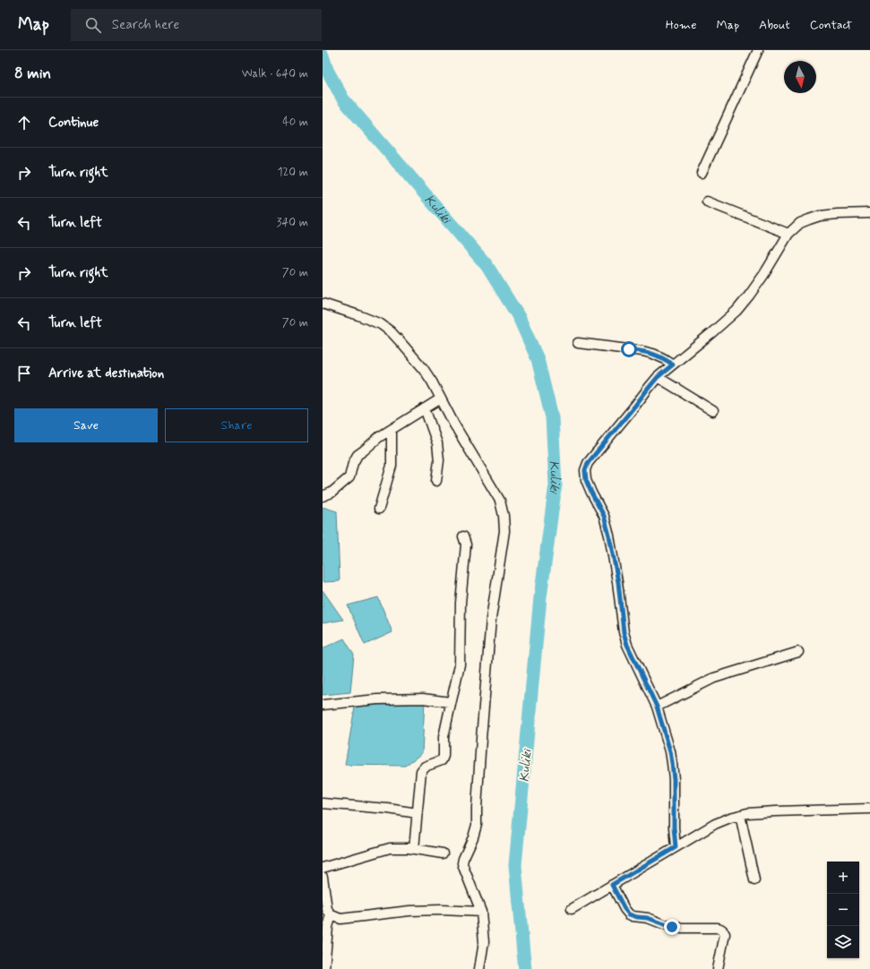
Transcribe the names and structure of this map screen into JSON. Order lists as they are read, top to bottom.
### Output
{
  "water": ["Kuliki"],
  "north": "bottom",
  "page": {
    "header": "Map",
    "search": "Search here",
    "nav": [
      "Home",
      "Map",
      "About",
      "Contact"
    ],
    "heading": ["8 min", "Walk · 640 m"],
    "list": [
      ["Continue", "40 m"],
      ["Turn right", "120 m"],
      ["Turn left", "340 m"],
      ["Turn right", "70 m"],
      ["Turn left", "70 m"],
      "Arrive at destination"
    ],
    "buttons": ["Save", "Share"],
    "map_buttons": ["+", "−"]
  }
}
